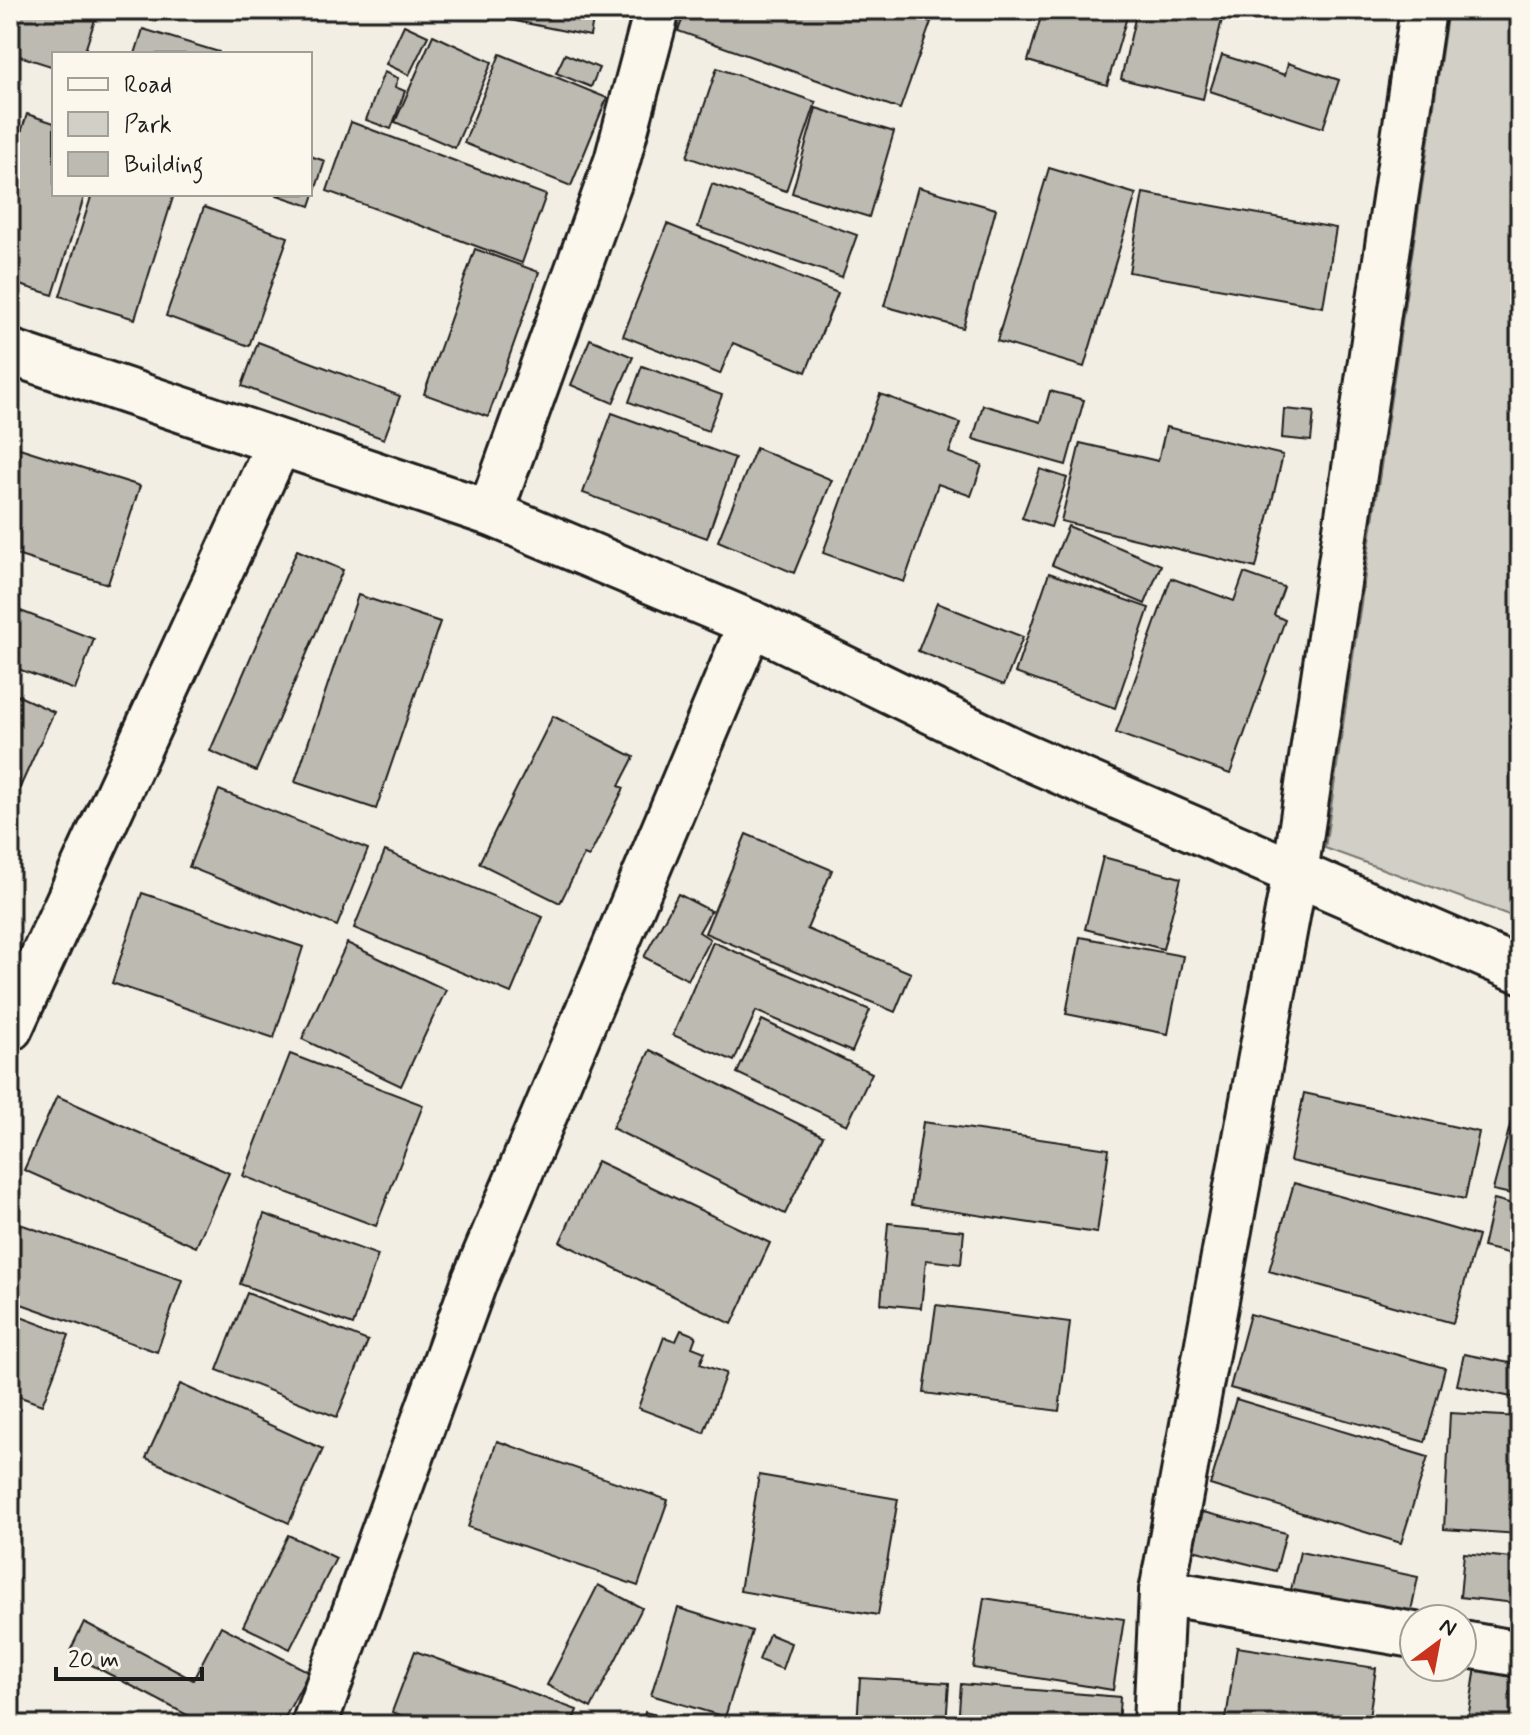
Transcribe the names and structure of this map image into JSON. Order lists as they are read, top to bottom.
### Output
{
  "legend": ["Road", "Park", "Building"],
  "scale_bar": "20 m",
  "north": "top right"
}
